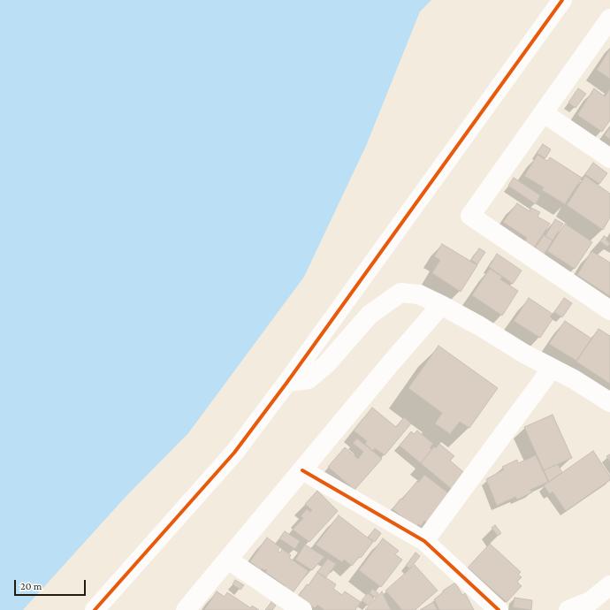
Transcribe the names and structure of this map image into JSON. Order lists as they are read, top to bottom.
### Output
{
  "scale_bar": "20 m"
}
